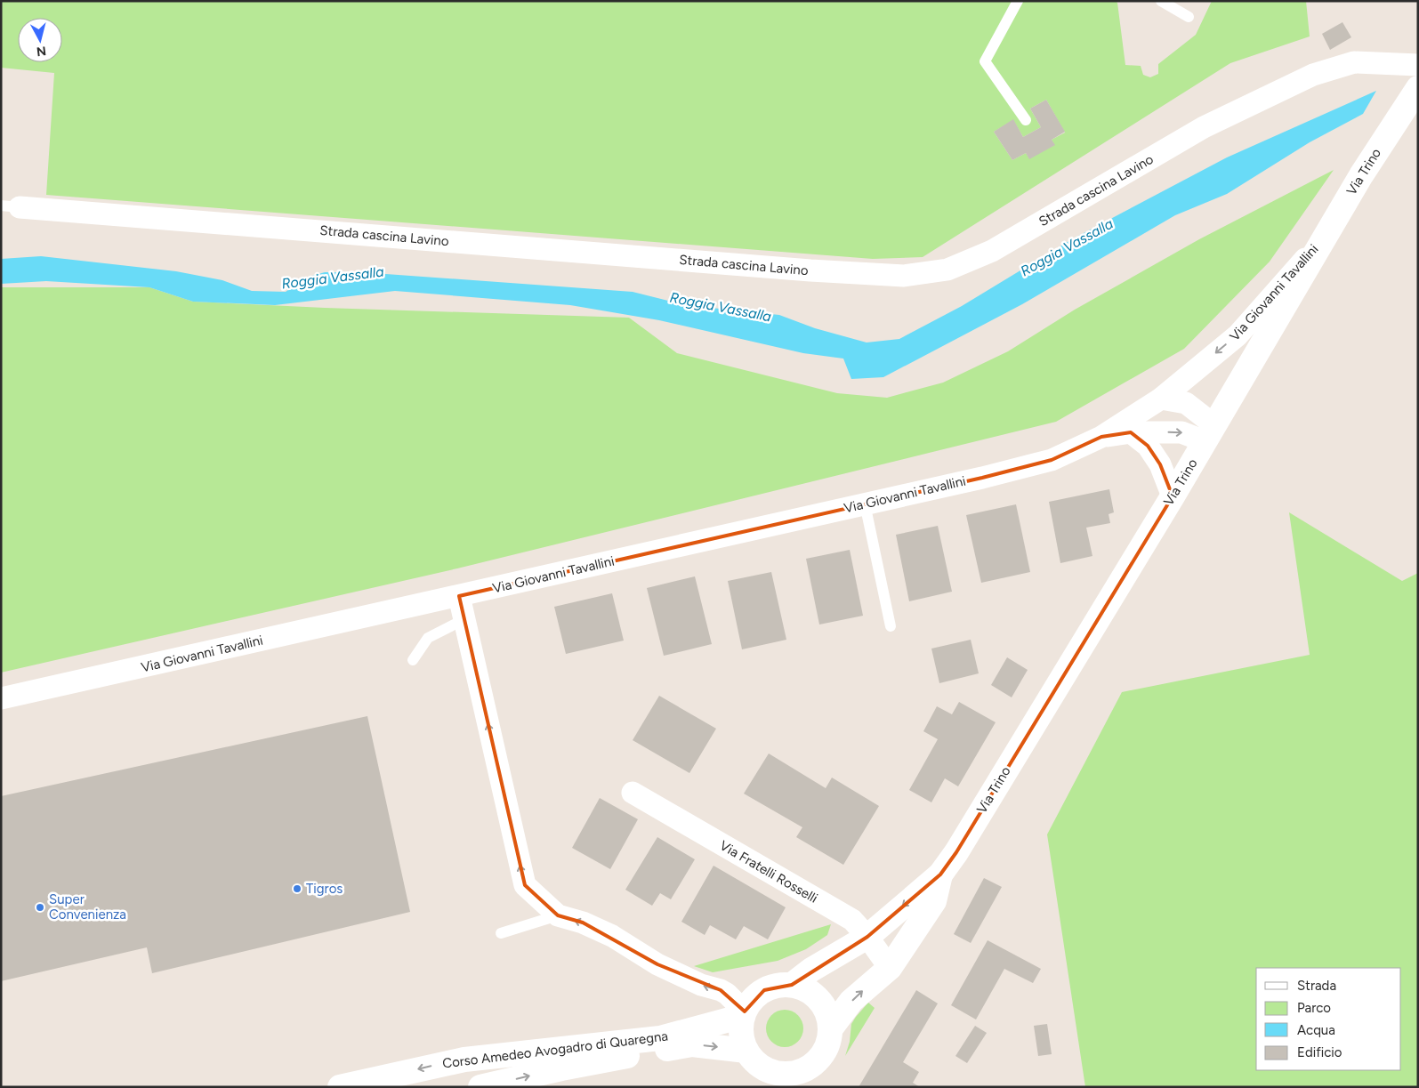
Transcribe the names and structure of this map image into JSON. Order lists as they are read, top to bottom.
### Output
{
  "streets": {
    "main road": ["Via Trino", "Corso Amedeo Avogadro di Quaregna"],
    "street": ["Strada cascina Lavino", "Via Giovanni Tavallini", "Via Fratelli Rosselli"]
  },
  "crossings": [
    ["Via Trino", "Via Giovanni Tavallini"],
    ["Via Trino", "Via Fratelli Rosselli"],
    ["Via Trino", "Corso Amedeo Avogadro di Quaregna"]
  ],
  "water": ["Roggia Vassalla"],
  "places": ["Tigros", "Super Convenienza"],
  "legend": [
    "Strada",
    "Parco",
    "Acqua",
    "Edificio"
  ],
  "north": "bottom"
}
